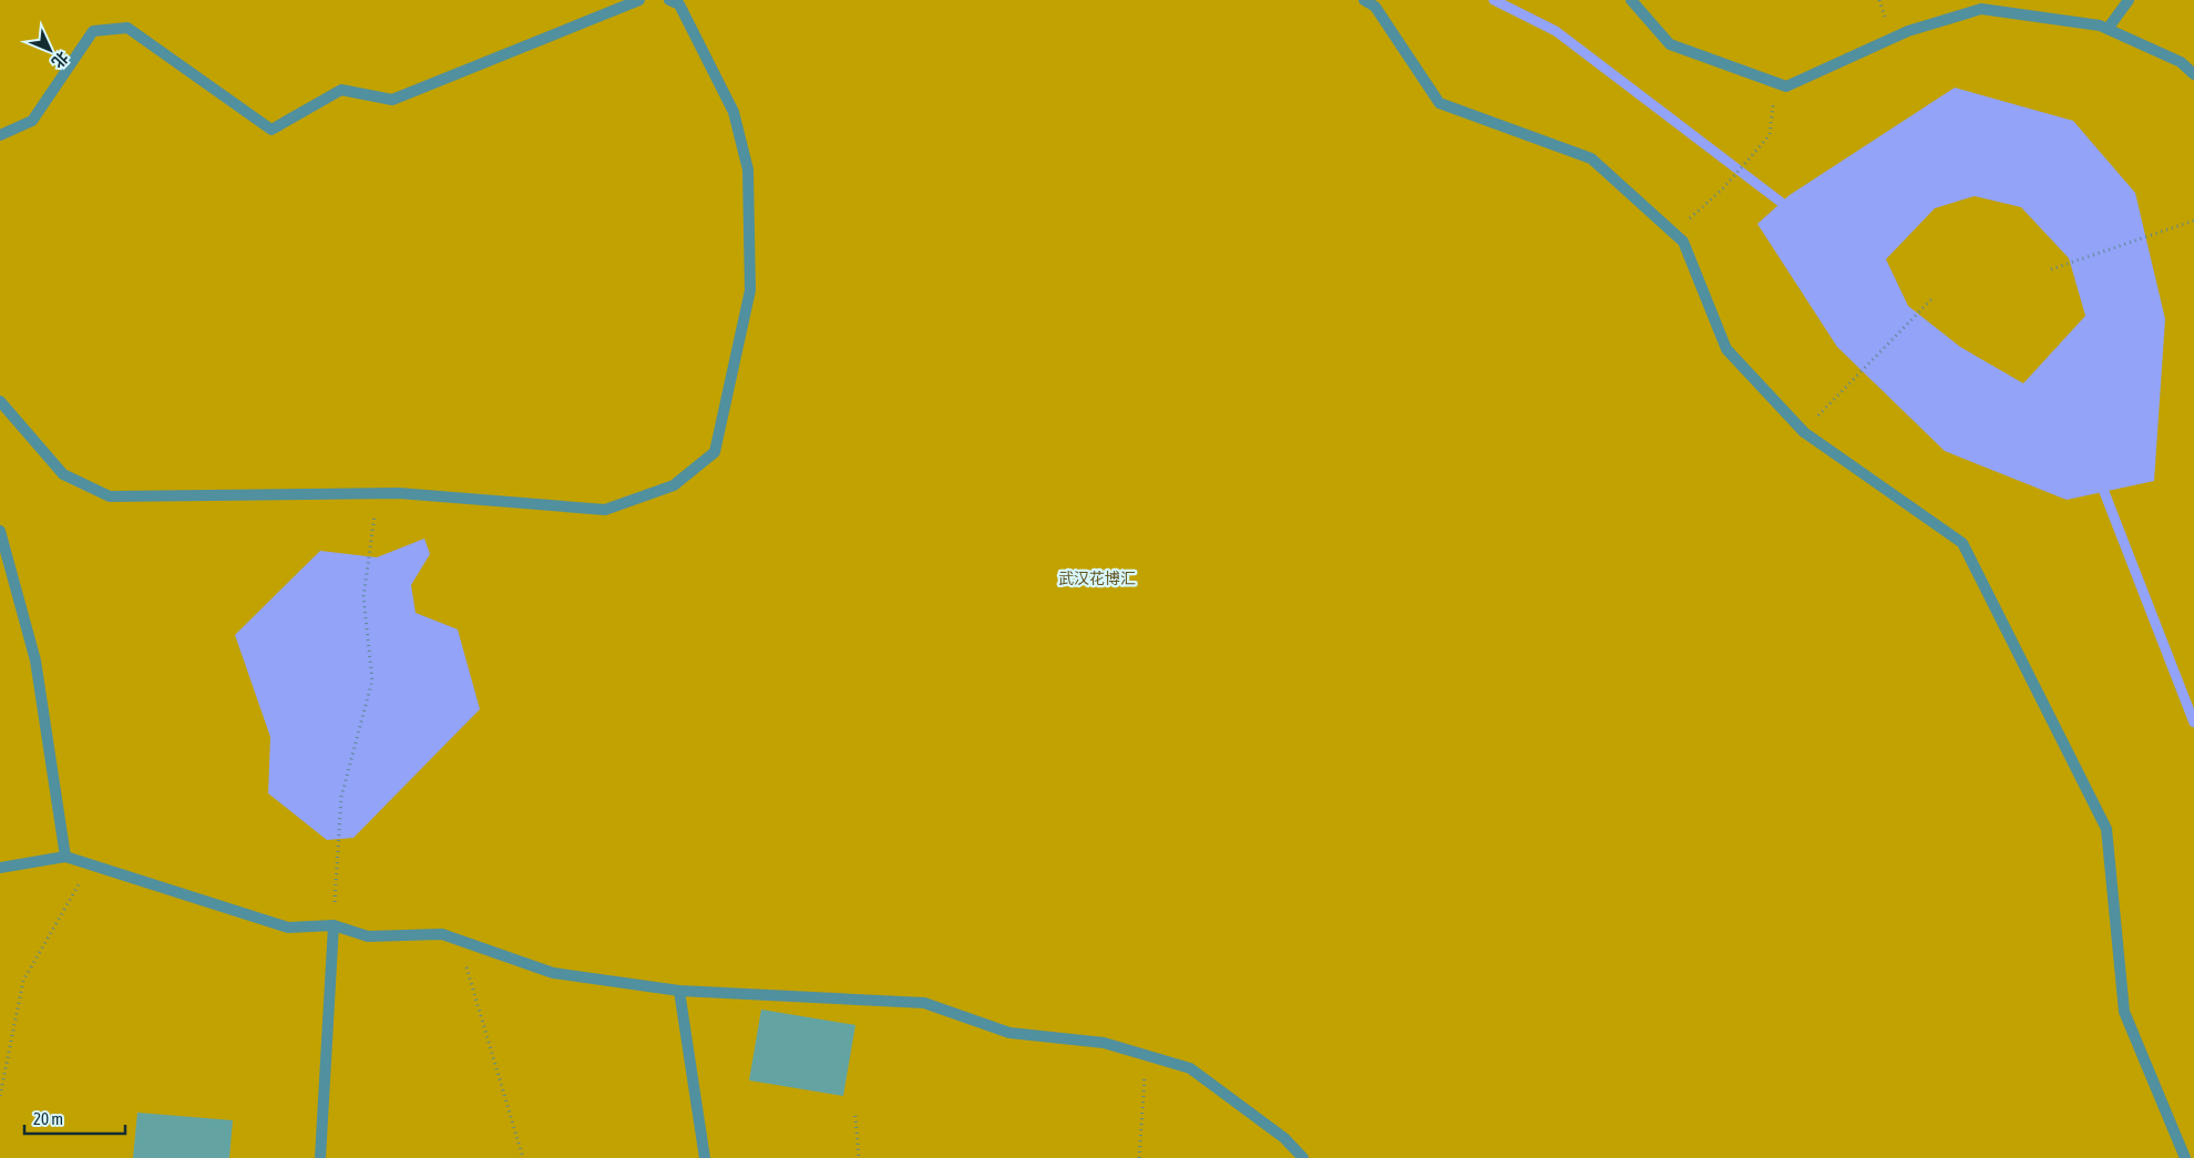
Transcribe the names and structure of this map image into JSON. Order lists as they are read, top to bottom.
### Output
{
  "parks": ["武汉花博汇"],
  "scale_bar": "20 m",
  "north": "bottom right"
}
